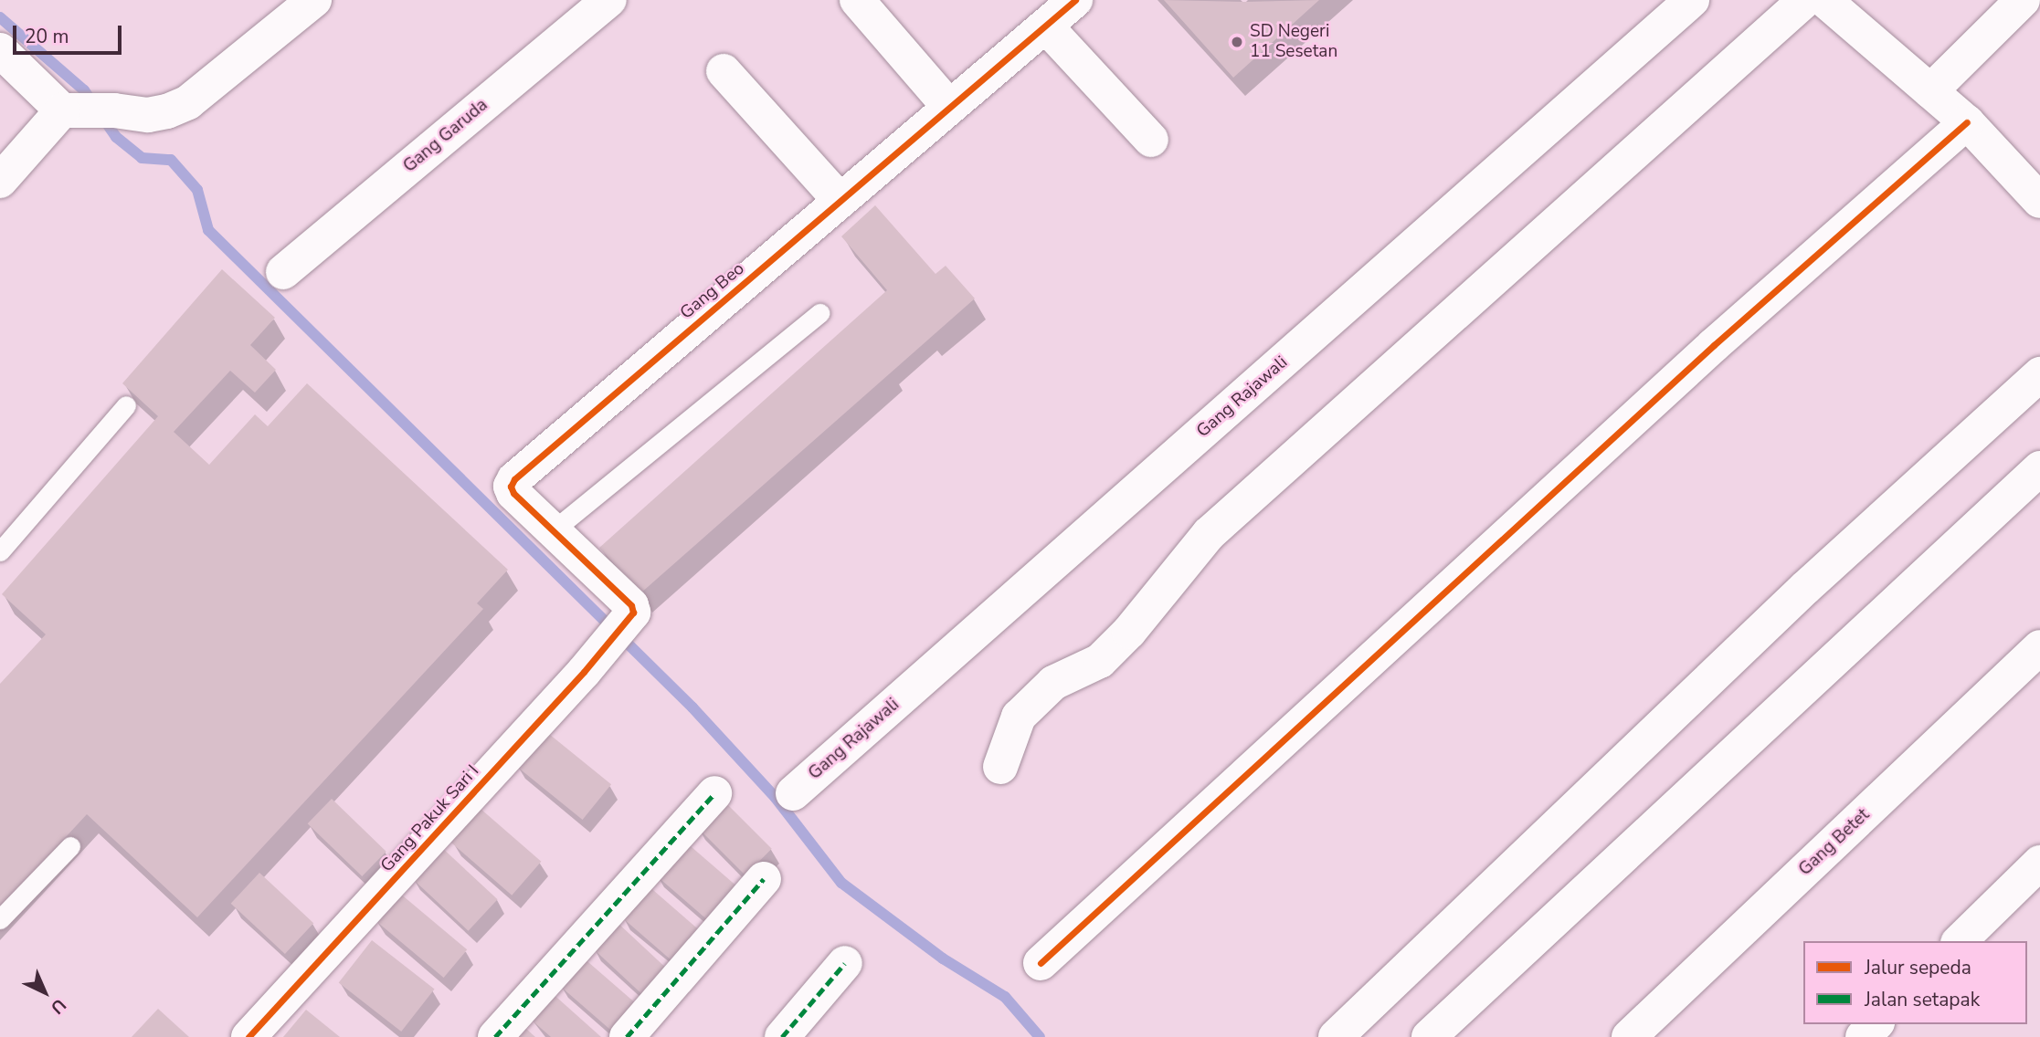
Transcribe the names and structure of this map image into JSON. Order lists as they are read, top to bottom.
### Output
{
  "streets": {
    "street": [
      "Gang Garuda",
      "Gang Beo",
      "Gang Rajawali",
      "Gang Pakuk Sari I",
      "Gang Betet"
    ]
  },
  "crossings": [
    ["Gang Beo", "Gang Pakuk Sari I"]
  ],
  "places": ["SD Negeri 11 Sesetan"],
  "legend": ["Jalur sepeda", "Jalan setapak"],
  "scale_bar": "20 m",
  "north": "bottom right"
}
